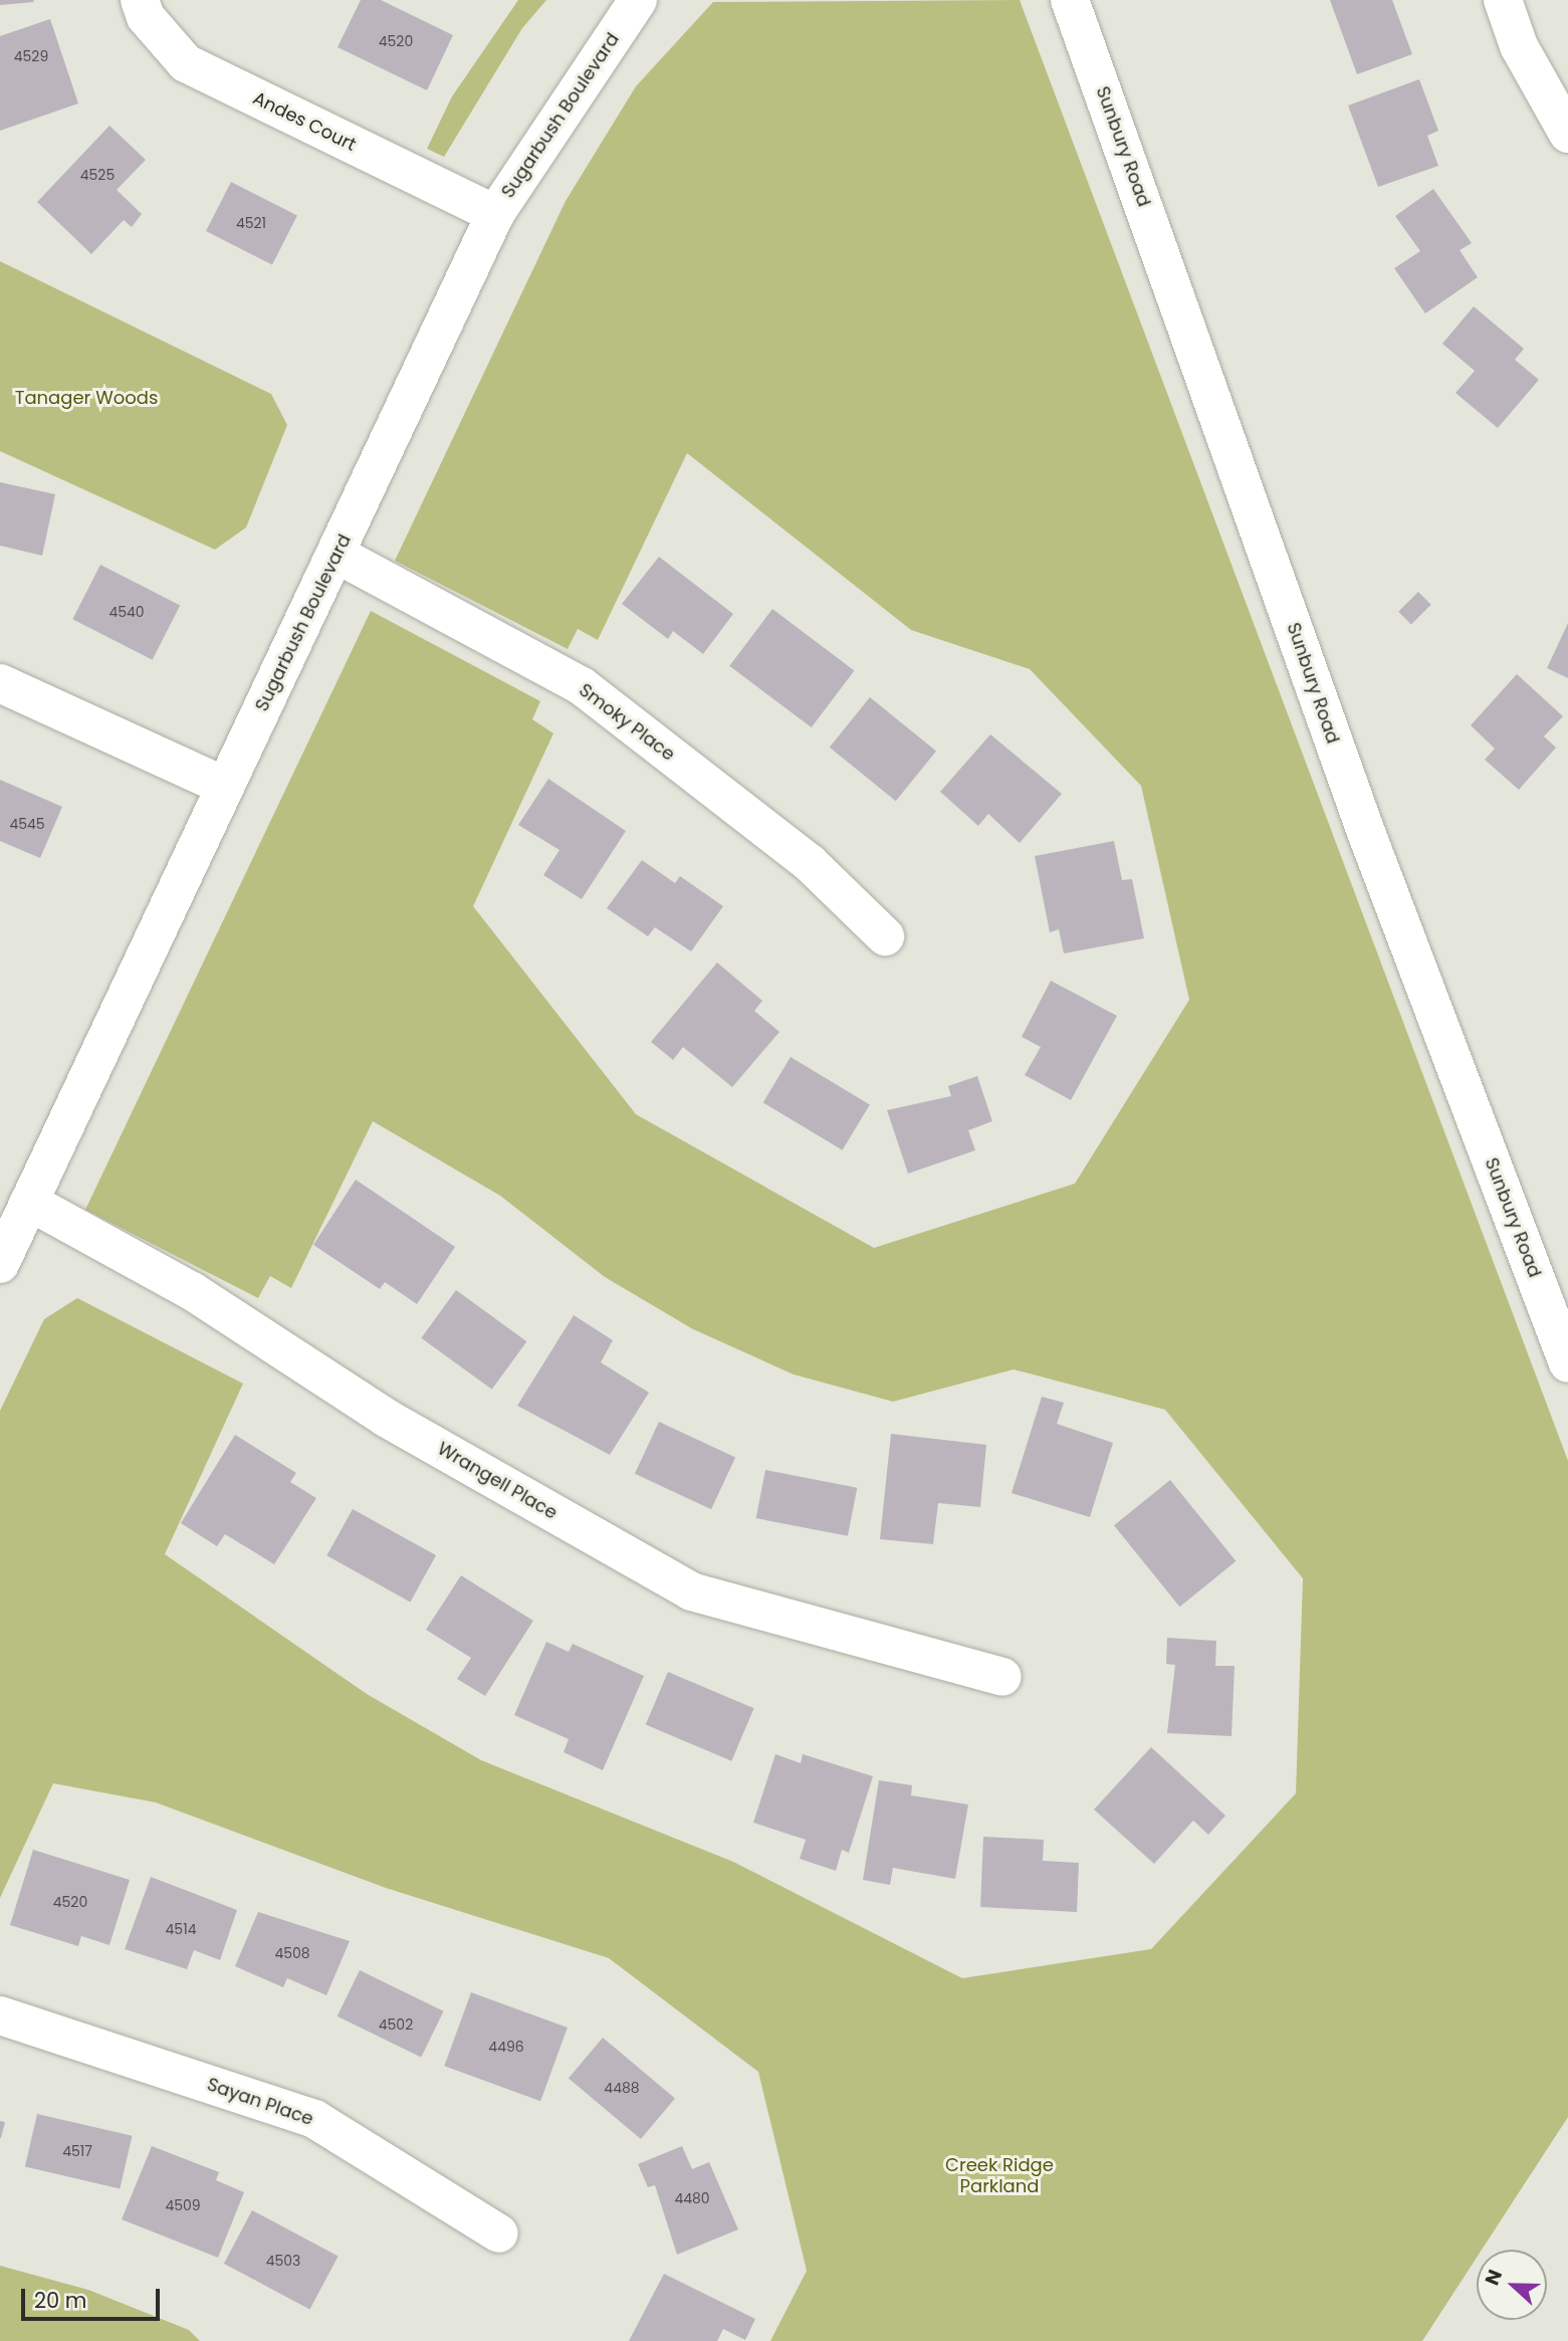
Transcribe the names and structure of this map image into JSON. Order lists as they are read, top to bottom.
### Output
{
  "streets": {
    "street": [
      "Sugarbush Boulevard",
      "Andes Court",
      "Sunbury Road",
      "Smoky Place",
      "Wrangell Place",
      "Sayan Place"
    ]
  },
  "crossings": [
    ["Sugarbush Boulevard", "Andes Court"],
    ["Sugarbush Boulevard", "Smoky Place"],
    ["Sugarbush Boulevard", "Wrangell Place"]
  ],
  "parks": ["Tanager Woods", "Creek Ridge Parkland"],
  "house_numbers": [
    "4520",
    "4529",
    "4525",
    "4521",
    "4540",
    "4545",
    "4520",
    "4514",
    "4508",
    "4502",
    "4496",
    "4488",
    "4517",
    "4480",
    "4509",
    "4503"
  ],
  "scale_bar": "20 m",
  "north": "left"
}
